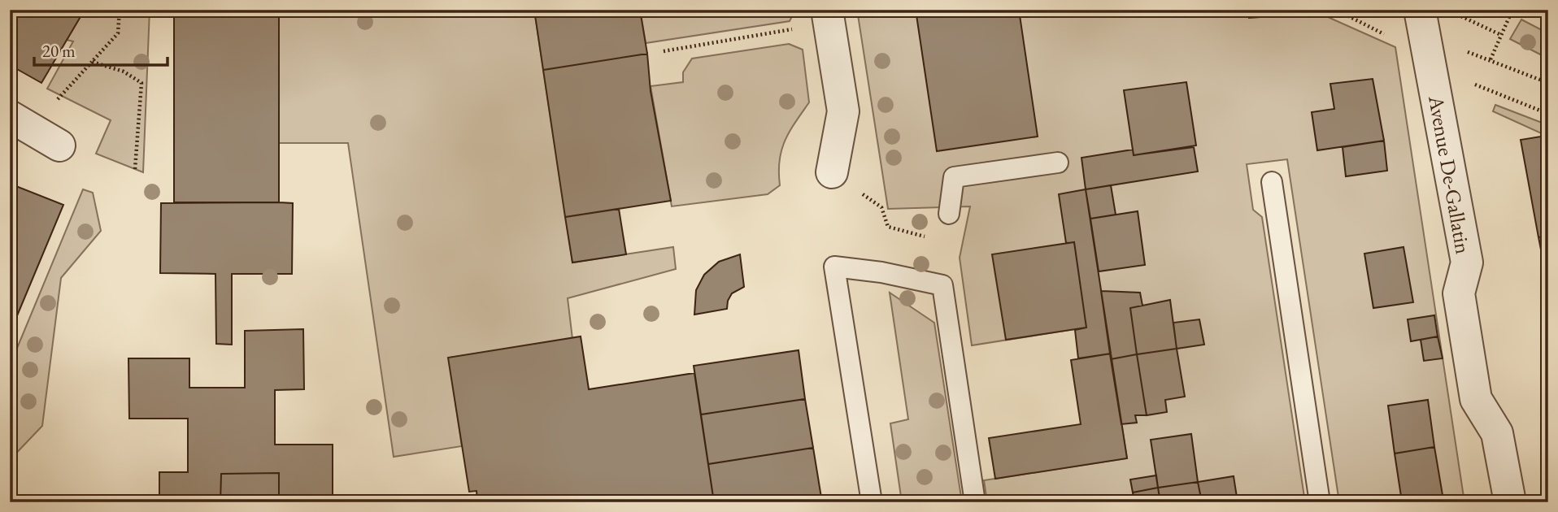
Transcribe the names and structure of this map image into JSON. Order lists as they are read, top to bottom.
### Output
{
  "streets": {
    "street": ["Avenue De-Gallatin"]
  },
  "scale_bar": "20 m"
}
